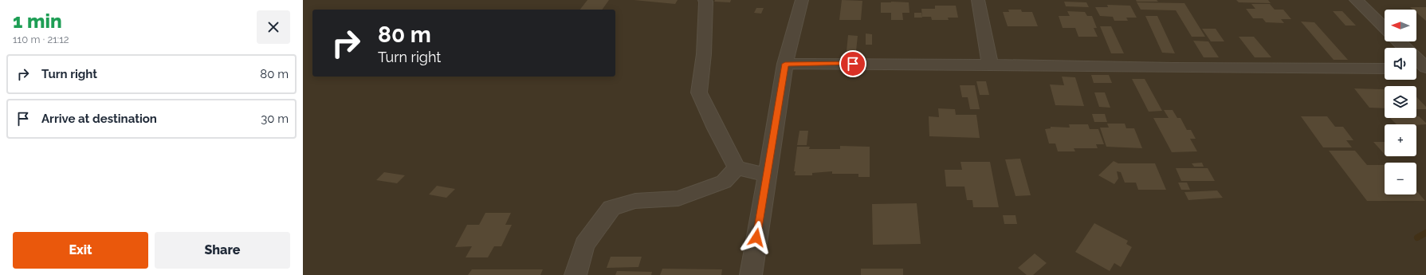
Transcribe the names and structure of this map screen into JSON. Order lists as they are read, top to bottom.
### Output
{
  "north": "left",
  "page": {
    "heading": ["1 min", "110 m · 21:12"],
    "map_buttons": ["+", "−"],
    "turn": ["80 m", "Turn right"],
    "list": [
      {
        "name": "Turn right",
        "value": "80 m"
      },
      {
        "name": "Arrive at destination",
        "value": "30 m"
      }
    ],
    "buttons": ["Exit", "Share"]
  }
}
